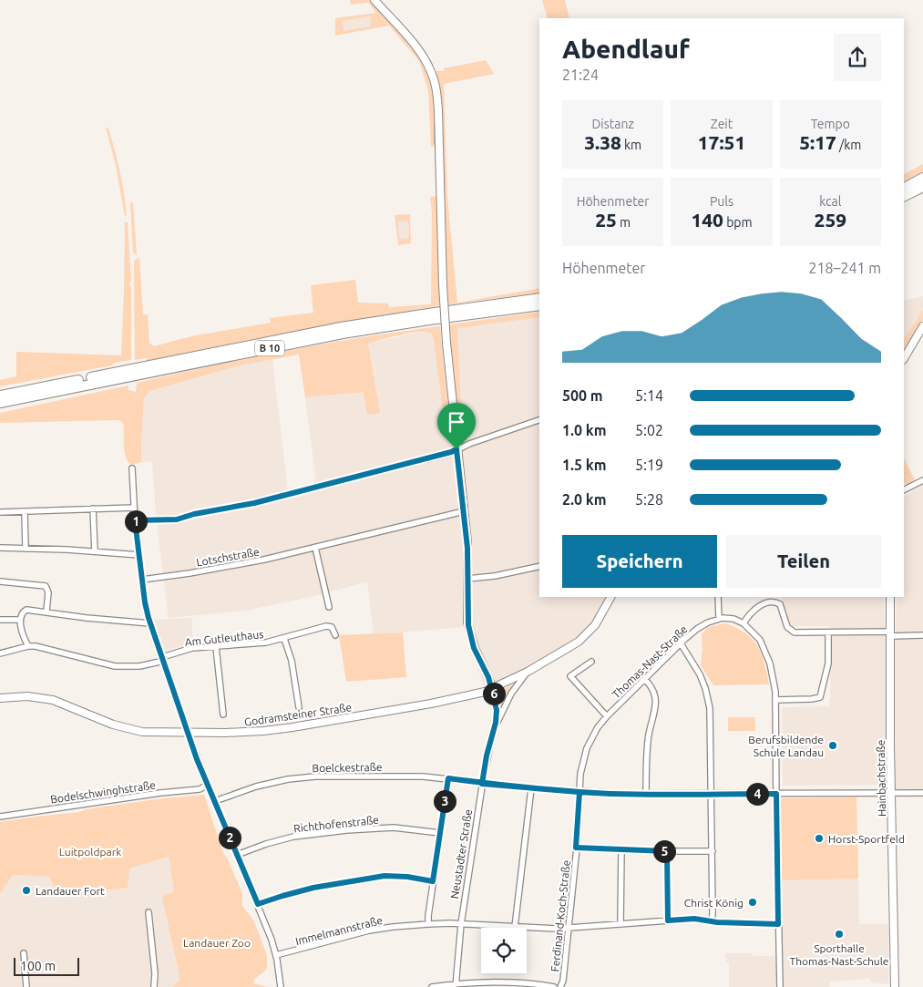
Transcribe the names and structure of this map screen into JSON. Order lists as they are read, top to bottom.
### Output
{
  "streets": {
    "highway": ["B 10"],
    "main road": ["Godramsteiner Straße", "Hainbachstraße", "Neustadter Straße"],
    "street": [
      "Lotschstraße",
      "Am Gutleuthaus",
      "Thomas-Nast-Straße",
      "Boelckestraße",
      "Bodelschwinghstraße",
      "Richthofenstraße",
      "Ferdinand-Koch-Straße",
      "Immelmannstraße"
    ]
  },
  "crossings": [
    ["Thomas-Nast-Straße", "Boelckestraße"],
    ["Thomas-Nast-Straße", "Ferdinand-Koch-Straße"],
    ["Godramsteiner Straße", "Neustadter Straße"],
    ["Boelckestraße", "Hainbachstraße"],
    ["Boelckestraße", "Neustadter Straße"],
    ["Boelckestraße", "Ferdinand-Koch-Straße"],
    ["Neustadter Straße", "Immelmannstraße"],
    ["Ferdinand-Koch-Straße", "Immelmannstraße"]
  ],
  "parks": ["Luitpoldpark", "Landauer Zoo"],
  "places": [
    "Berufsbildende Schule Landau",
    "Horst-Sportfeld",
    "Landauer Fort",
    "Christ König",
    "Sporthalle Thomas-Nast-Schule"
  ],
  "scale_bar": "100 m",
  "page": {
    "heading": ["Abendlauf", "21:24"],
    "stats": [
      ["Distanz", "3.38 km"],
      ["Zeit", "17:51"],
      ["Tempo", "5:17 /km"],
      ["Höhenmeter", "25 m"],
      ["Puls", "140 bpm"],
      ["kcal", "259"]
    ],
    "chart": ["Höhenmeter", "218–241 m"],
    "list": [
      {
        "name": "500 m",
        "note": "5:14"
      },
      {
        "name": "1.0 km",
        "note": "5:02"
      },
      {
        "name": "1.5 km",
        "note": "5:19"
      },
      {
        "name": "2.0 km",
        "note": "5:28"
      }
    ],
    "pins": [
      "1",
      "6",
      "4",
      "3",
      "2",
      "5"
    ],
    "buttons": ["Speichern", "Teilen"],
    "scale": "100 m"
  }
}
